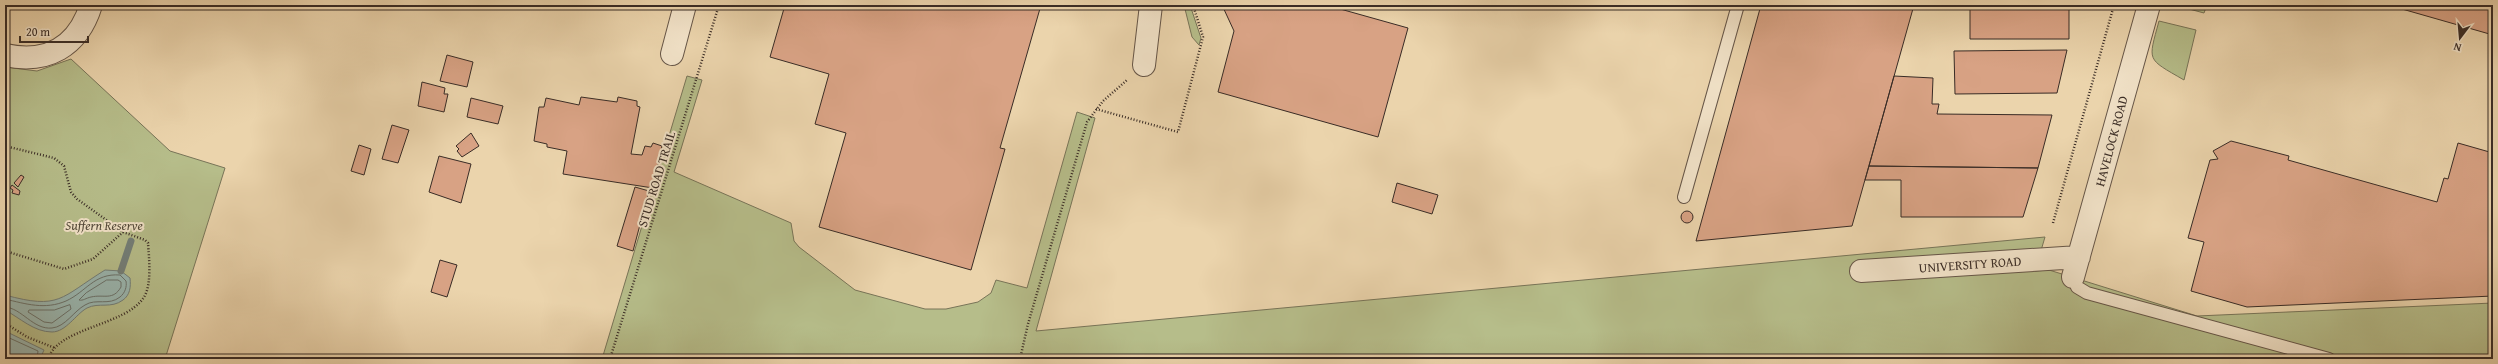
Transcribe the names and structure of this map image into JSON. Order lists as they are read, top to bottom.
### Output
{
  "streets": {
    "street": ["HAVELOCK ROAD", "UNIVERSITY ROAD"],
    "path": ["STUD ROAD TRAIL"]
  },
  "crossings": [
    ["HAVELOCK ROAD", "UNIVERSITY ROAD"]
  ],
  "parks": ["Suffern Reserve"],
  "scale_bar": "20 m",
  "north": "bottom"
}
